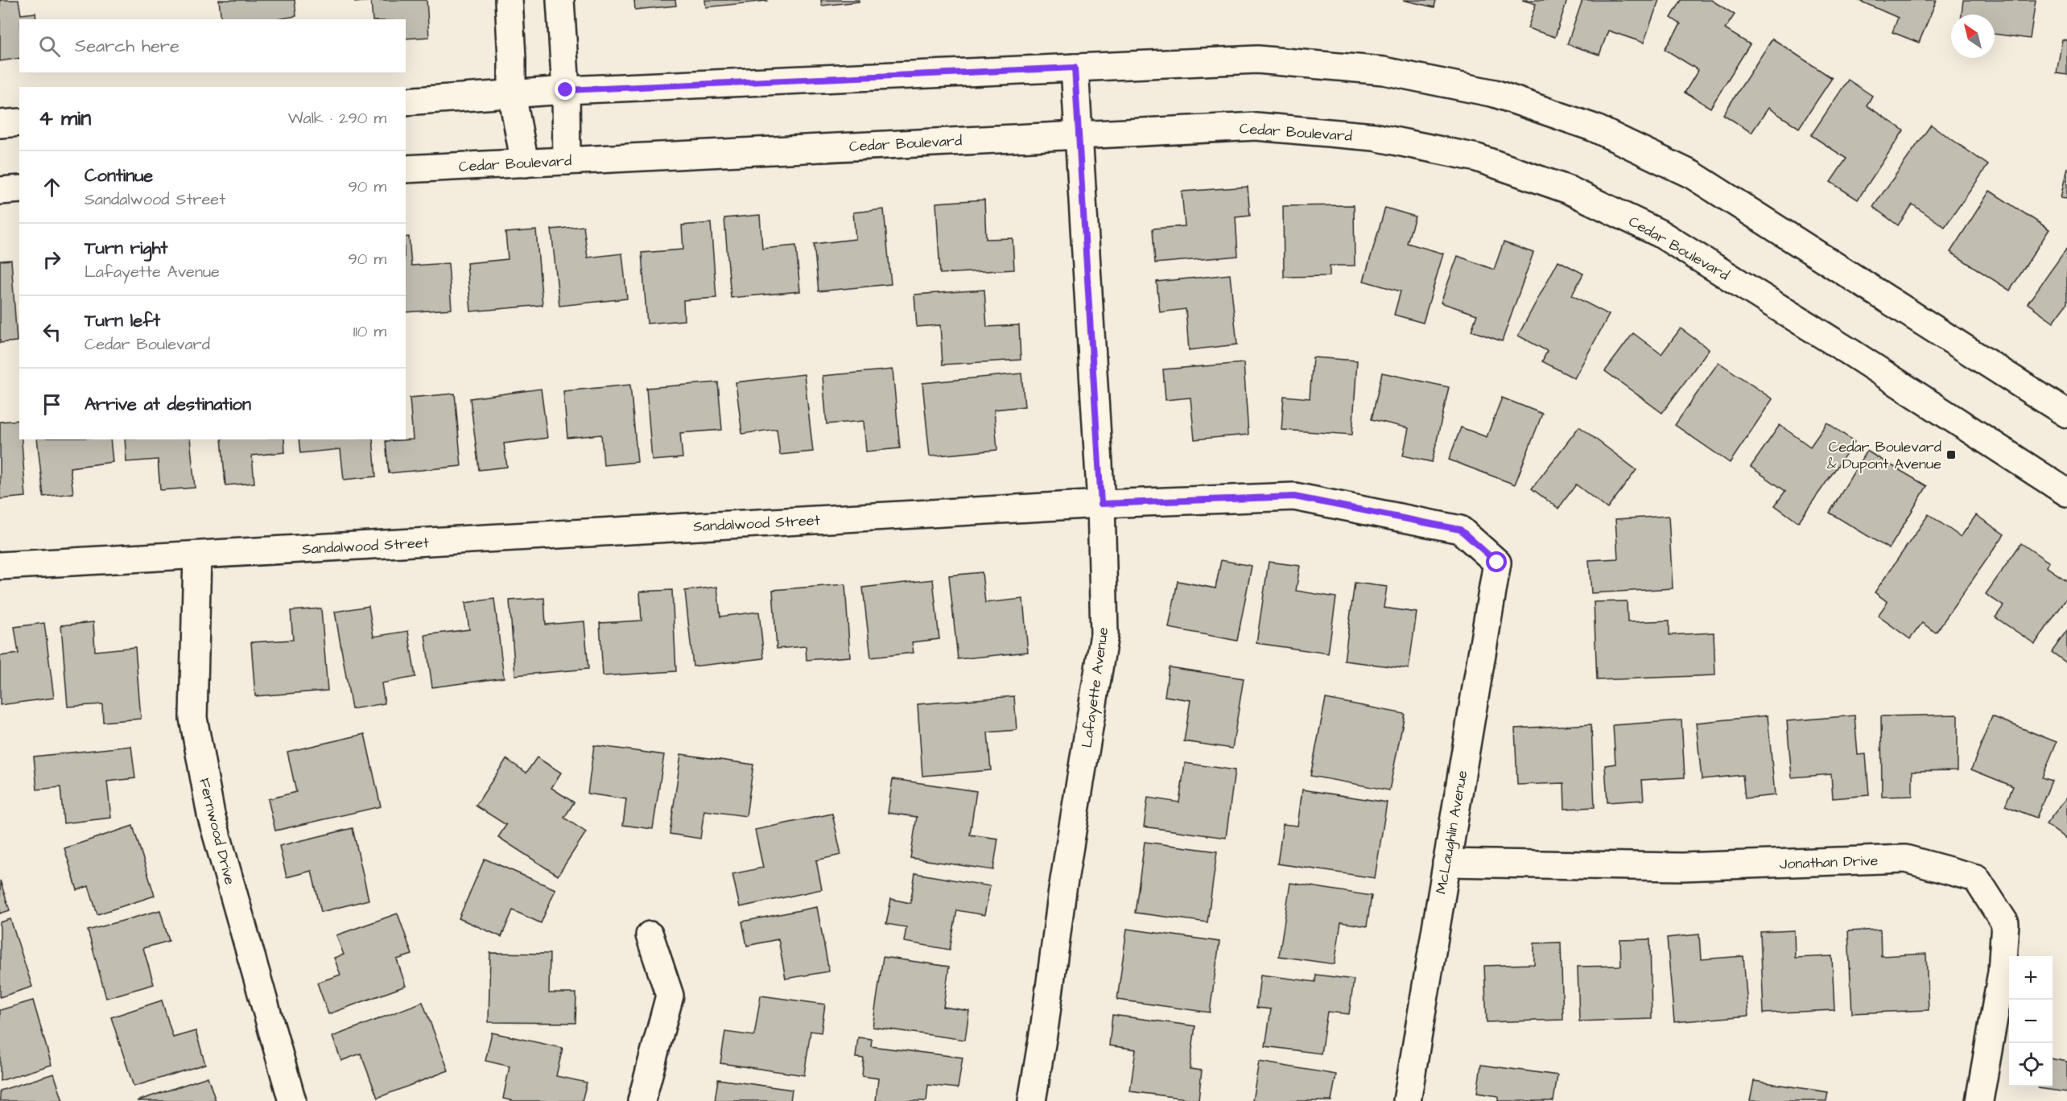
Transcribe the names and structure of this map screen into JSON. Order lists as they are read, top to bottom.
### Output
{
  "streets": {
    "street": [
      "Cedar Boulevard",
      "Sandalwood Street",
      "Lafayette Avenue",
      "Fernwood Drive",
      "McLaughlin Avenue",
      "Jonathan Drive"
    ]
  },
  "crossings": [
    ["Cedar Boulevard", "Lafayette Avenue"],
    ["Sandalwood Street", "Lafayette Avenue"],
    ["Sandalwood Street", "Fernwood Drive"],
    ["Sandalwood Street", "McLaughlin Avenue"],
    ["McLaughlin Avenue", "Jonathan Drive"]
  ],
  "places": {
    "transit": ["Cedar Boulevard & Dupont Avenue"]
  },
  "north": "top left",
  "page": {
    "search": "Search here",
    "heading": ["4 min", "Walk · 290 m"],
    "list": [
      ["Continue", "Sandalwood Street", "90 m"],
      ["Turn right", "Lafayette Avenue", "90 m"],
      ["Turn left", "Cedar Boulevard", "110 m"],
      "Arrive at destination"
    ],
    "map_buttons": ["+", "−"]
  }
}
